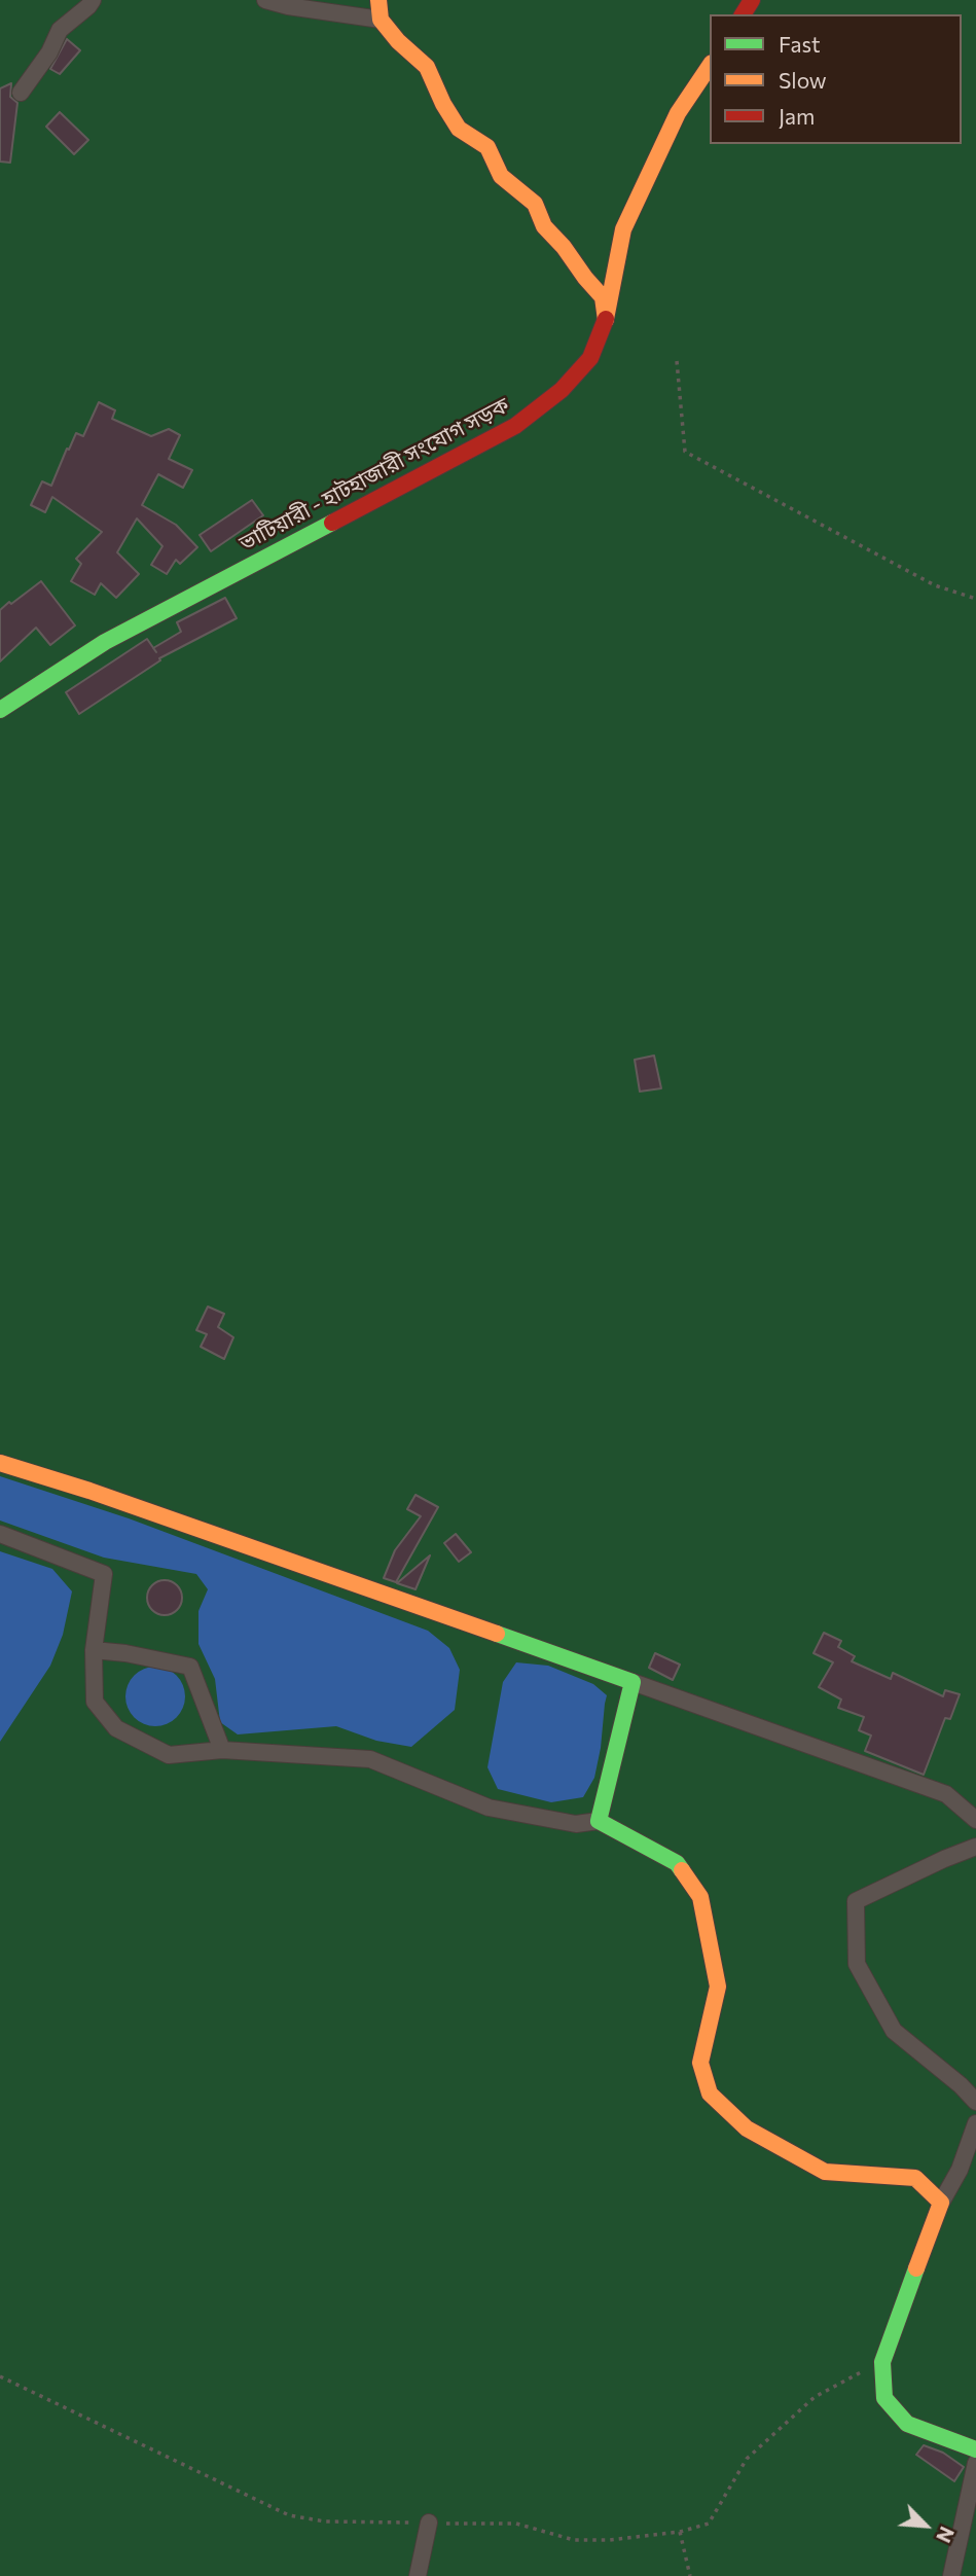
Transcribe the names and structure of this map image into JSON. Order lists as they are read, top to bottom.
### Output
{
  "streets": {
    "street": ["ভাটিয়ারী - হাটহাজারী সংযোগ সড়ক"]
  },
  "legend": ["Fast", "Slow", "Jam"],
  "north": "bottom right"
}
